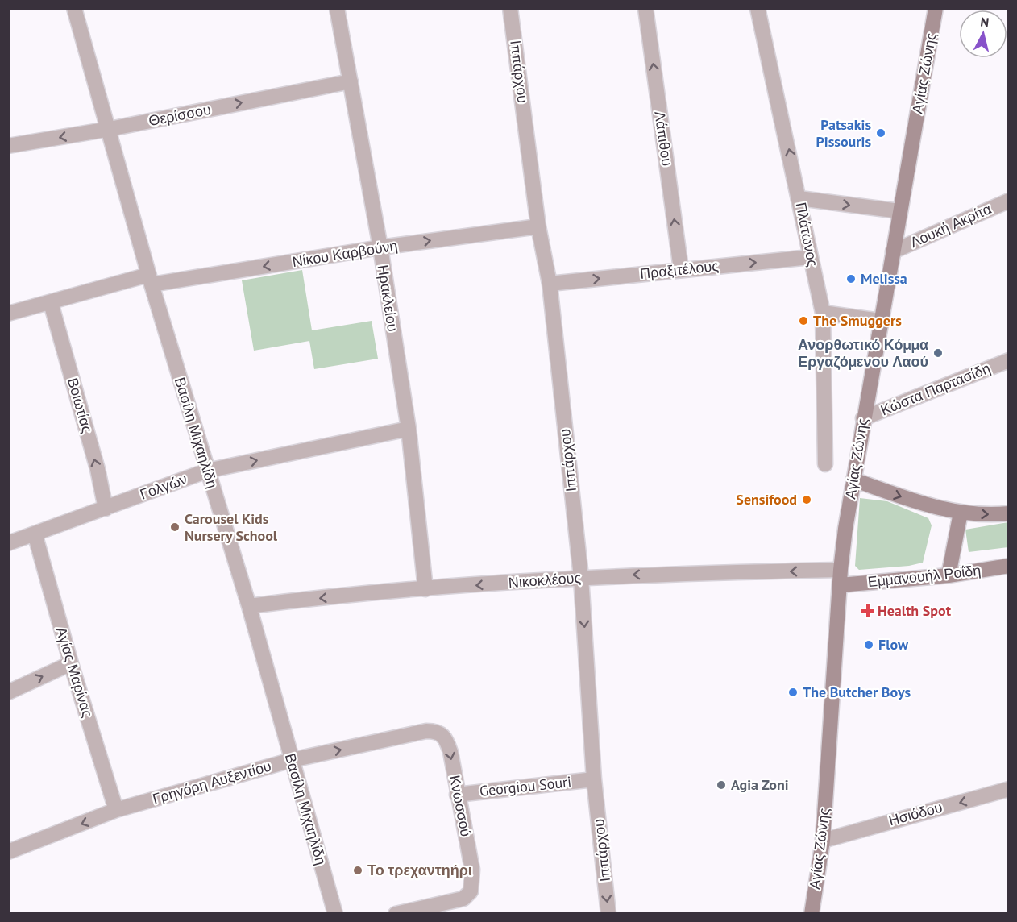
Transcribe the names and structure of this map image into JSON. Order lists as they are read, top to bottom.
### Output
{
  "streets": {
    "main road": ["Αγίας Ζώνης", "Εμμανουήλ Ροΐδη"],
    "street": [
      "Ιππάρχου",
      "Θερίσσου",
      "Λάπιθου",
      "Λουκή Ακρίτα",
      "Πλάτωνος",
      "Νίκου Καρβούνη",
      "Πραξιτέλους",
      "Ηρακλείου",
      "Κώστα Παρτασίδη",
      "Βοιωτίας",
      "Βασίλη Μιχαηλίδη",
      "Γολγών",
      "Νικοκλέους",
      "Αγίας Μαρίνας",
      "Γρηγόρη Αυξεντίου",
      "Georgiou Souri",
      "Κνωσσού",
      "Ησιόδου"
    ]
  },
  "crossings": [
    ["Ιππάρχου", "Νίκου Καρβούνη"],
    ["Ιππάρχου", "Πραξιτέλους"],
    ["Ιππάρχου", "Νικοκλέους"],
    ["Ιππάρχου", "Georgiou Souri"],
    ["Αγίας Ζώνης", "Λουκή Ακρίτα"],
    ["Αγίας Ζώνης", "Κώστα Παρτασίδη"],
    ["Αγίας Ζώνης", "Εμμανουήλ Ροΐδη"],
    ["Αγίας Ζώνης", "Νικοκλέους"],
    ["Αγίας Ζώνης", "Ησιόδου"],
    ["Θερίσσου", "Ηρακλείου"],
    ["Θερίσσου", "Βασίλη Μιχαηλίδη"],
    ["Λάπιθου", "Πραξιτέλους"],
    ["Πλάτωνος", "Πραξιτέλους"],
    ["Νίκου Καρβούνη", "Ηρακλείου"],
    ["Νίκου Καρβούνη", "Βοιωτίας"],
    ["Νίκου Καρβούνη", "Βασίλη Μιχαηλίδη"],
    ["Ηρακλείου", "Γολγών"],
    ["Ηρακλείου", "Νικοκλέους"],
    ["Βοιωτίας", "Γολγών"],
    ["Βασίλη Μιχαηλίδη", "Γολγών"],
    ["Βασίλη Μιχαηλίδη", "Νικοκλέους"],
    ["Βασίλη Μιχαηλίδη", "Γρηγόρη Αυξεντίου"],
    ["Γολγών", "Αγίας Μαρίνας"],
    ["Αγίας Μαρίνας", "Γρηγόρη Αυξεντίου"],
    ["Γρηγόρη Αυξεντίου", "Κνωσσού"],
    ["Georgiou Souri", "Κνωσσού"]
  ],
  "one_way": [
    "Ιππάρχου",
    "Λάπιθου",
    "Πλάτωνος",
    "Πραξιτέλους",
    "Βοιωτίας",
    "Γολγών",
    "Νικοκλέους",
    "Ησιόδου"
  ],
  "places": {
    "other": [
      "Patsakis Pissouris",
      "Melissa",
      "The Smuggers",
      "Ανορθωτικό Κόμμα Εργαζόμενου Λαού",
      "Sensifood",
      "Carousel Kids Nursery School",
      "Flow",
      "The Butcher Boys",
      "Agia Zoni",
      "Το τρεχαντηήρι"
    ],
    "health": ["Health Spot"]
  },
  "north": "top"
}
